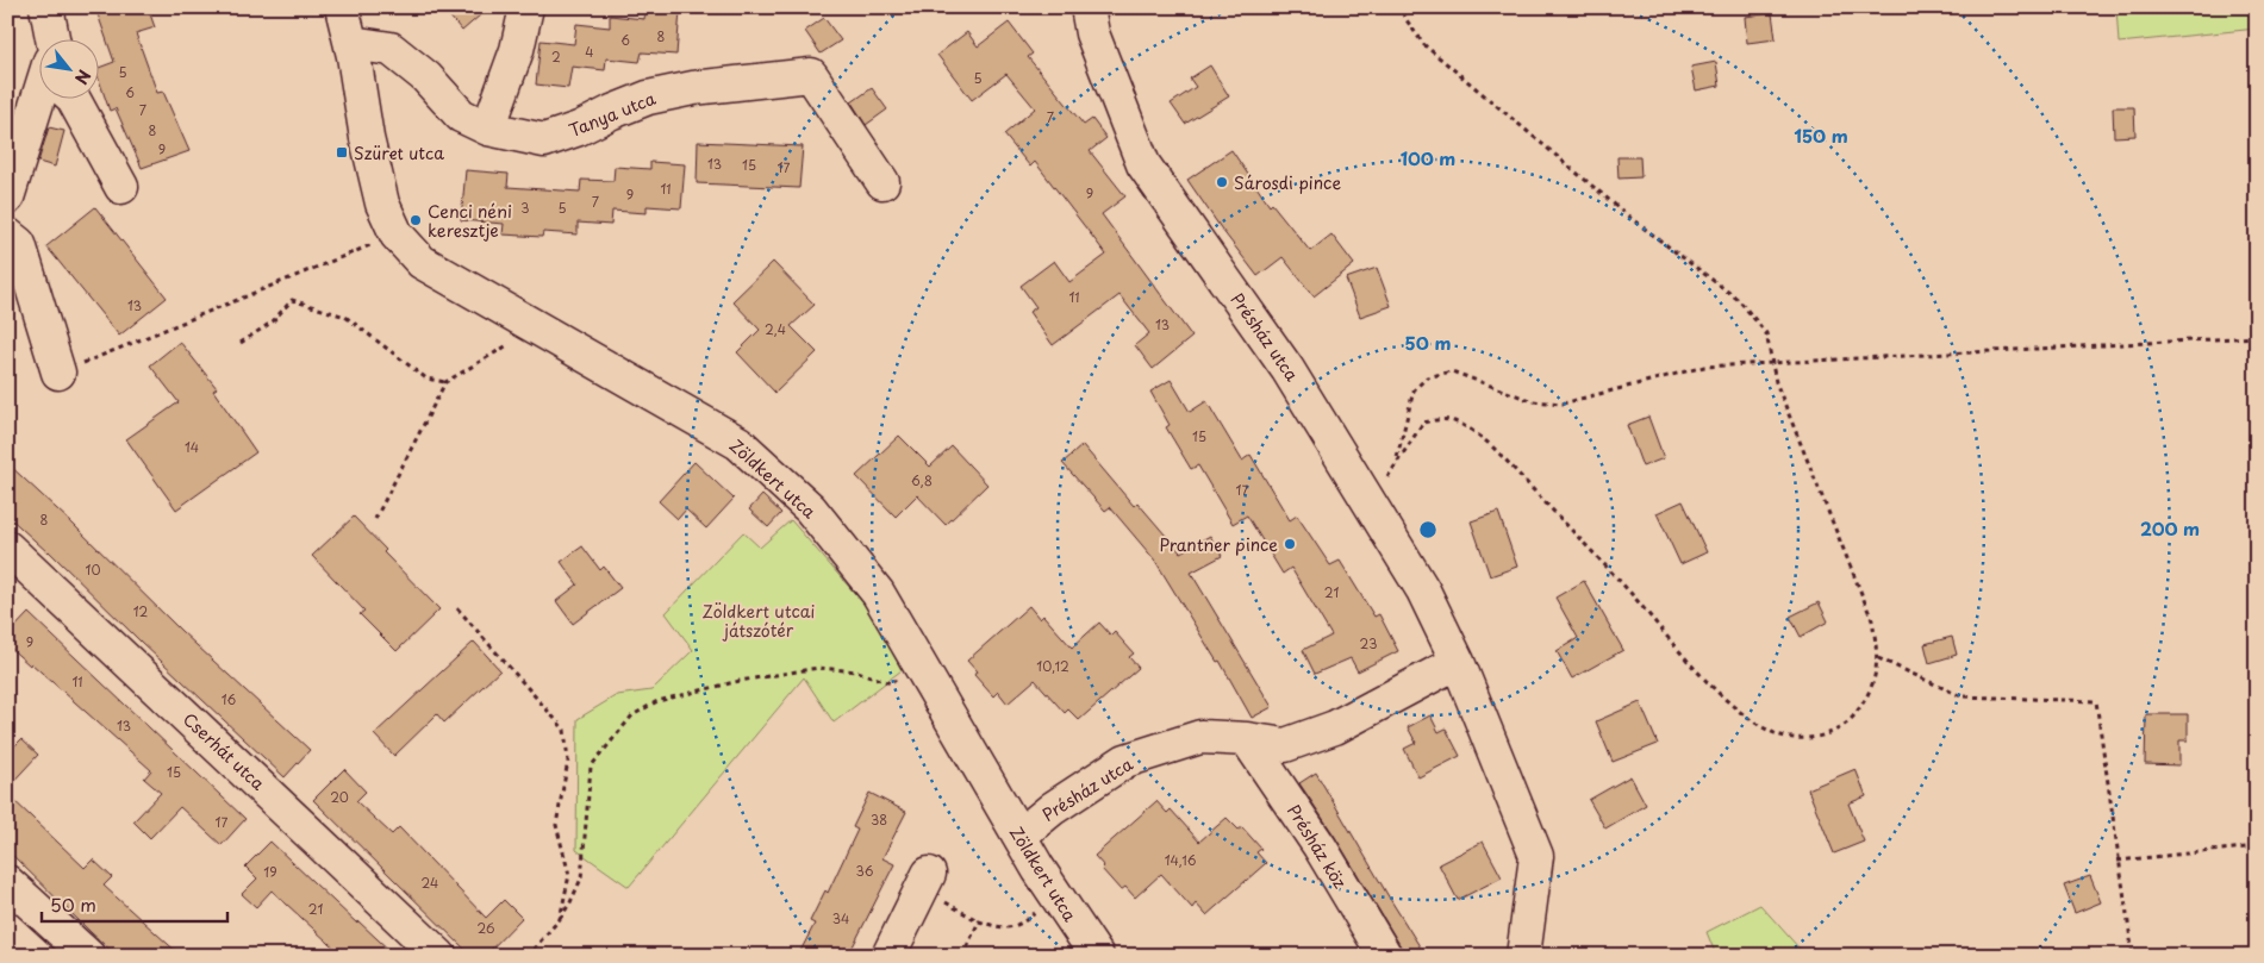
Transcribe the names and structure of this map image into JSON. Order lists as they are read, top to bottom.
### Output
{
  "streets": {
    "street": [
      "Tanya utca",
      "Présház utca",
      "Zöldkert utca",
      "Cserhát utca",
      "Présház köz"
    ]
  },
  "crossings": [
    ["Tanya utca", "Zöldkert utca"],
    ["Présház utca", "Zöldkert utca"],
    ["Présház utca", "Présház köz"]
  ],
  "parks": ["Zöldkert utcai játszótér"],
  "places": {
    "transit": ["Szüret utca"],
    "other": ["Sárosdi pince", "Cenci néni keresztje", "Prantner pince"]
  },
  "house_numbers": [
    "8",
    "6",
    "4",
    "2",
    "5",
    "5",
    "6",
    "7",
    "7",
    "8",
    "9",
    "13",
    "15",
    "17",
    "11",
    "9",
    "9",
    "7",
    "3",
    "5",
    "11",
    "13",
    "13",
    "2,4",
    "15",
    "14",
    "6,8",
    "17",
    "8",
    "10",
    "21",
    "12",
    "9",
    "23",
    "10,12",
    "11",
    "16",
    "13",
    "15",
    "20",
    "38",
    "17",
    "14,16",
    "36",
    "19",
    "24",
    "21",
    "34",
    "26"
  ],
  "scale_bar": "50 m",
  "north": "bottom right",
  "rings": [
    "150 m",
    "100 m",
    "50 m",
    "200 m"
  ]
}
